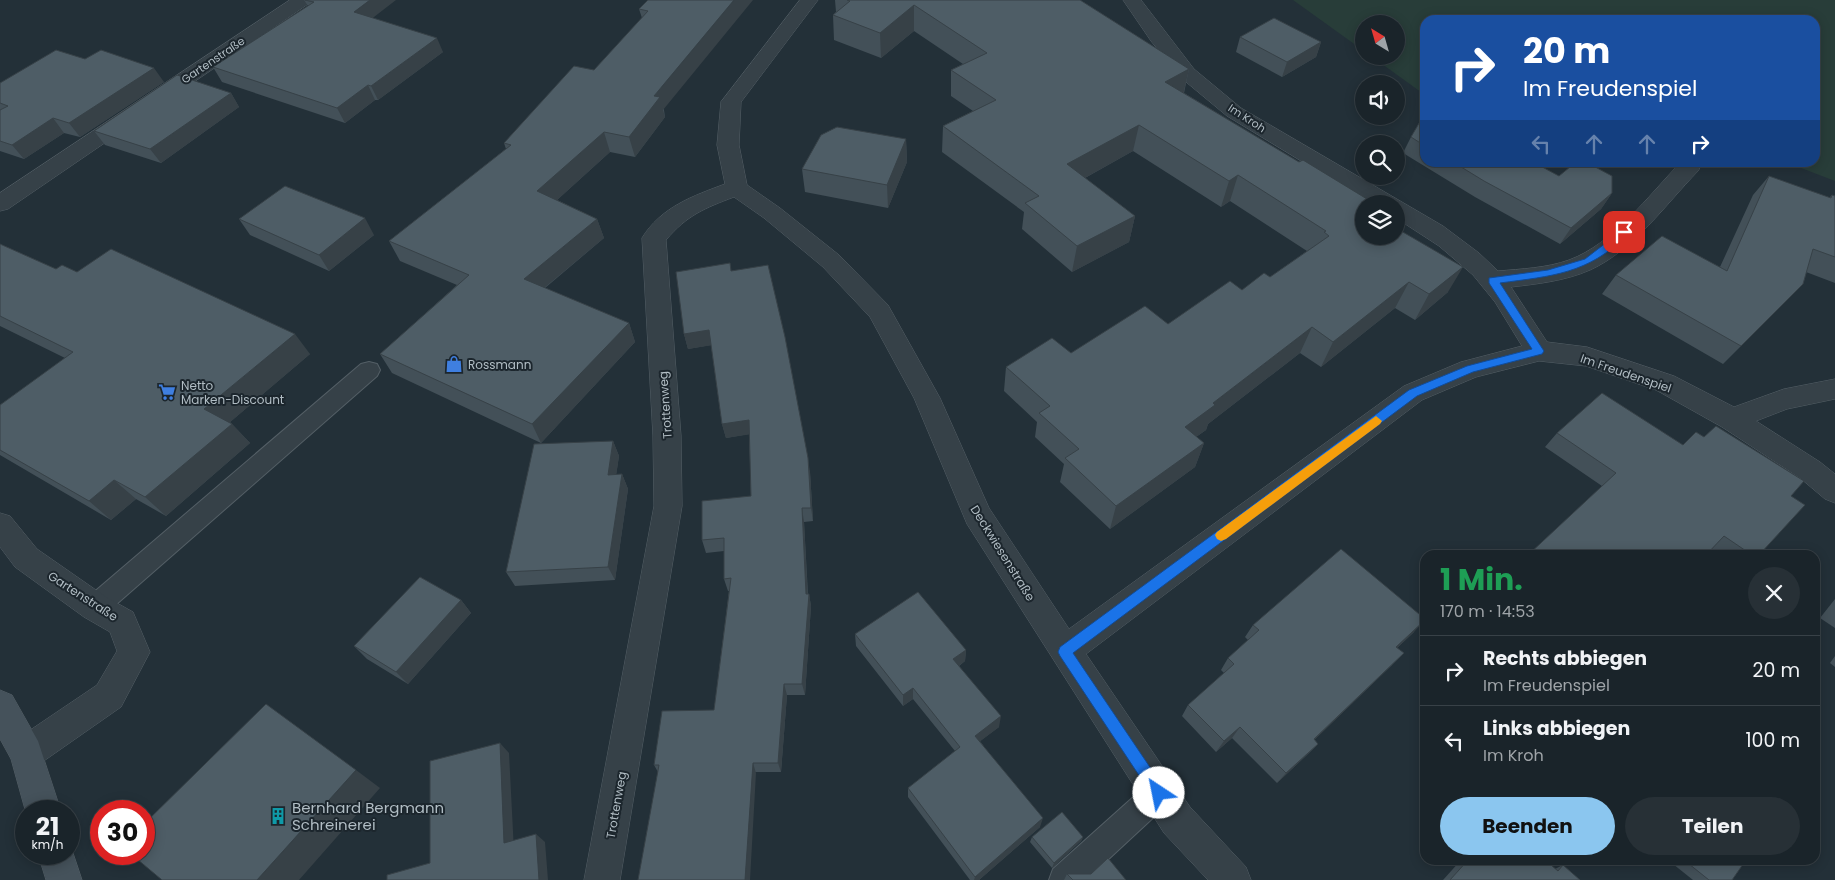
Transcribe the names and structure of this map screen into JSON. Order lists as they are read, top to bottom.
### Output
{
  "streets": {
    "street": [
      "Gartenstraße",
      "Im Kroh",
      "Im Freudenspiel",
      "Trottenweg",
      "Deckwiesenstraße"
    ]
  },
  "crossings": [
    ["Im Freudenspiel", "Deckwiesenstraße"],
    ["Trottenweg", "Deckwiesenstraße"]
  ],
  "places": {
    "shop": ["Rossmann"],
    "supermarket": ["Netto Marken-Discount"],
    "building": ["Bernhard Bergmann Schreinerei"]
  },
  "north": "top left",
  "page": {
    "turn": ["20 m", "Im Freudenspiel"],
    "heading": ["1 Min.", "170 m · 14:53"],
    "list": [
      {
        "name": "Rechts abbiegen",
        "note": "Im Freudenspiel",
        "value": "20 m"
      },
      {
        "name": "Links abbiegen",
        "note": "Im Kroh",
        "value": "100 m"
      }
    ],
    "buttons": ["Beenden", "Teilen"],
    "speed": "21 km/h",
    "limit": "30"
  }
}
